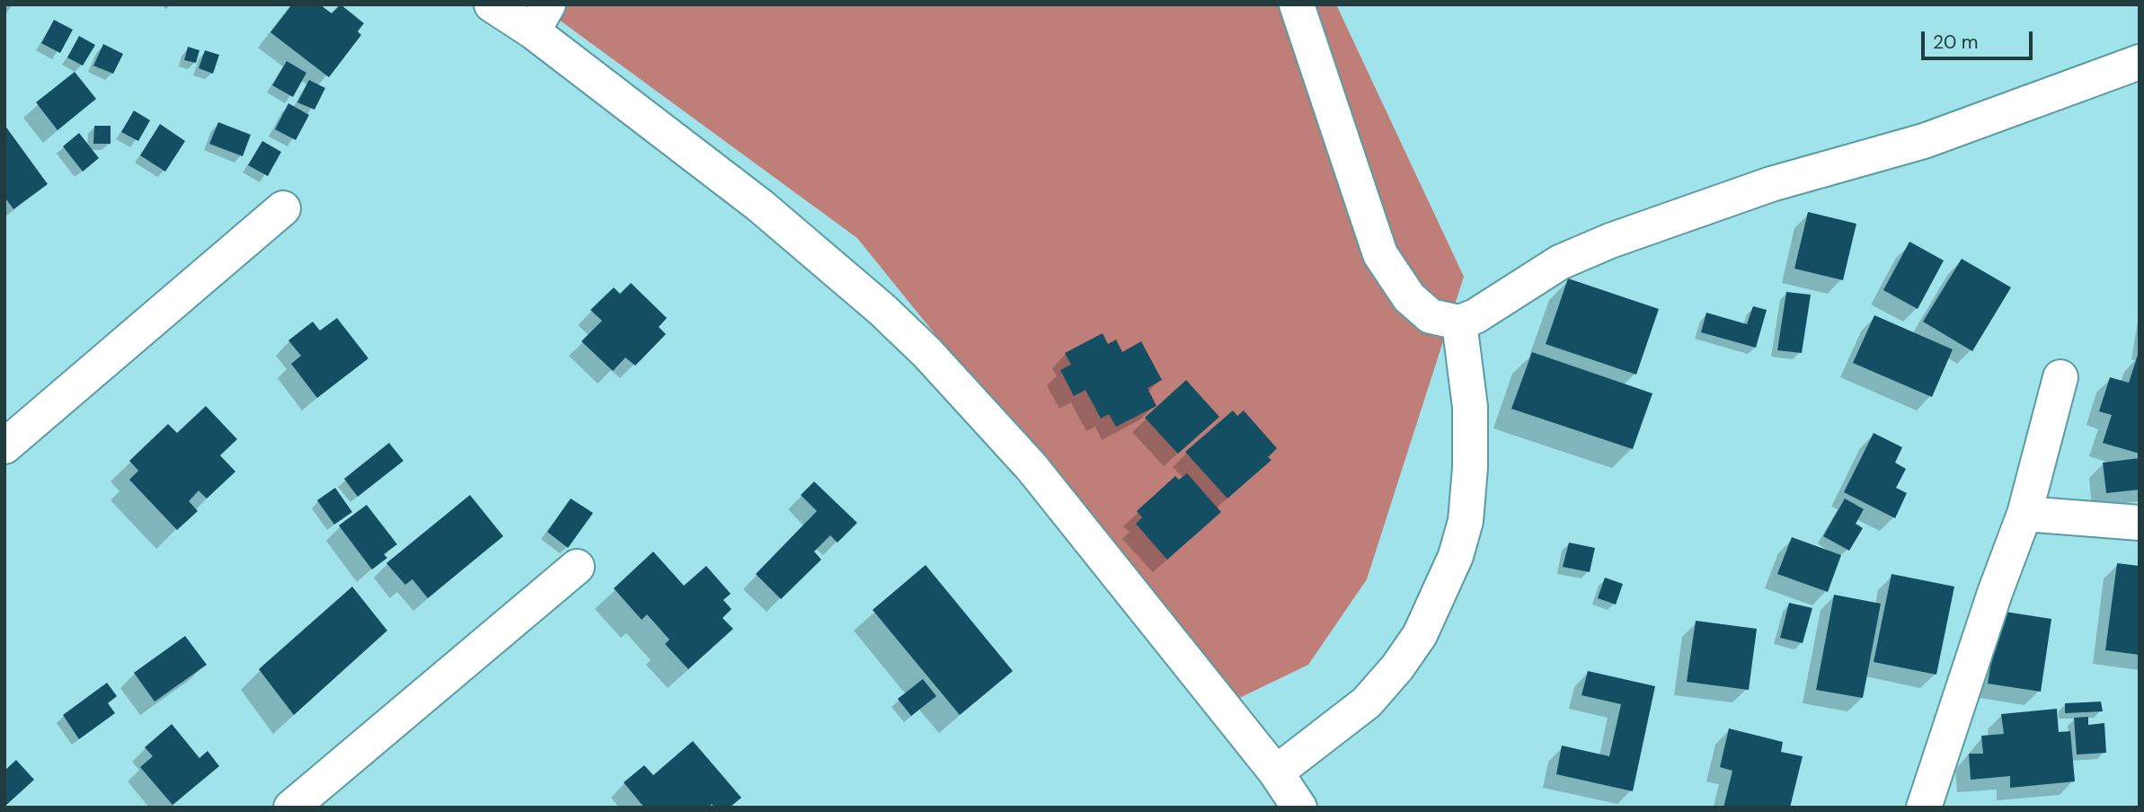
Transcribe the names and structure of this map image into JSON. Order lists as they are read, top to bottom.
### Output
{
  "scale_bar": "20 m"
}
